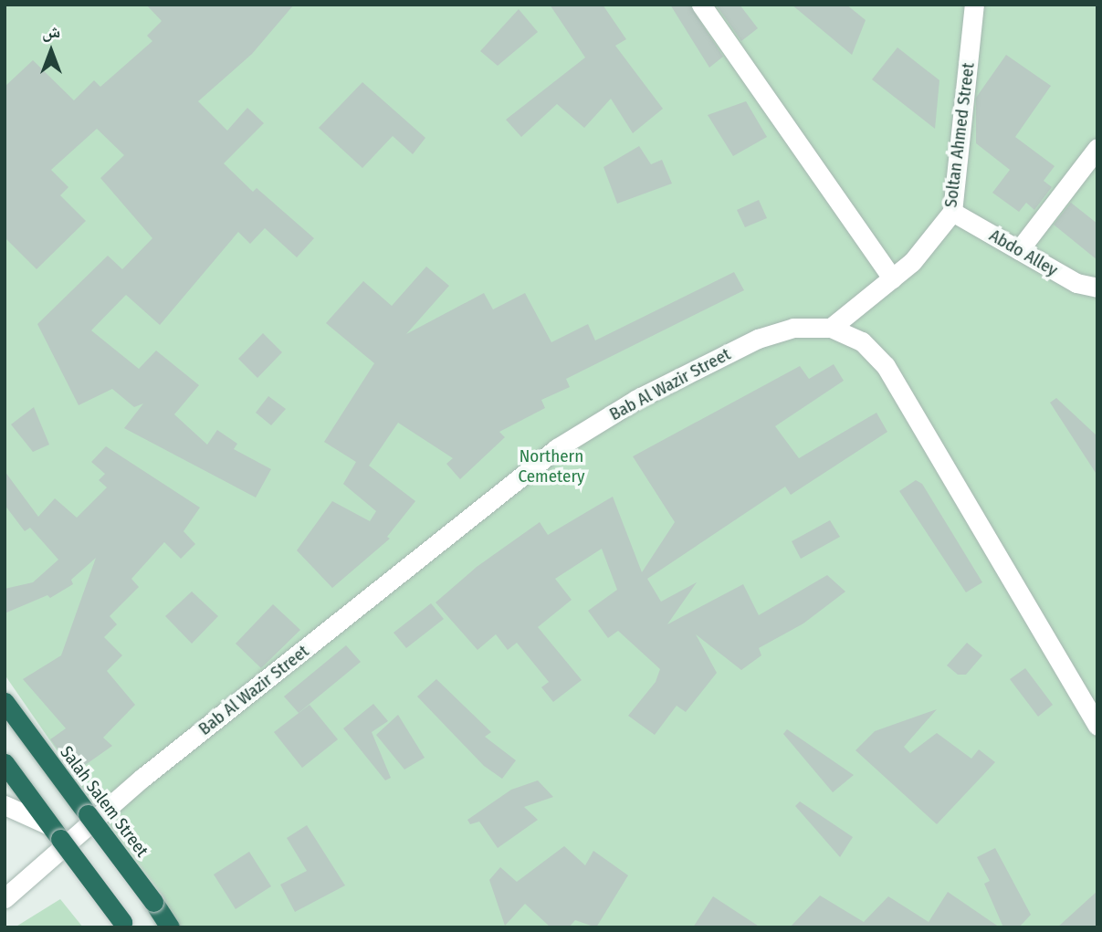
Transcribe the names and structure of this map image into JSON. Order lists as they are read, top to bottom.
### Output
{
  "streets": {
    "highway": ["Salah Salem Street"],
    "street": ["Soltan Ahmed Street", "Abdo Alley", "Bab Al Wazir Street"]
  },
  "crossings": [
    ["Soltan Ahmed Street", "Abdo Alley"],
    ["Soltan Ahmed Street", "Bab Al Wazir Street"]
  ],
  "parks": ["Northern Cemetery"],
  "north": "top"
}
